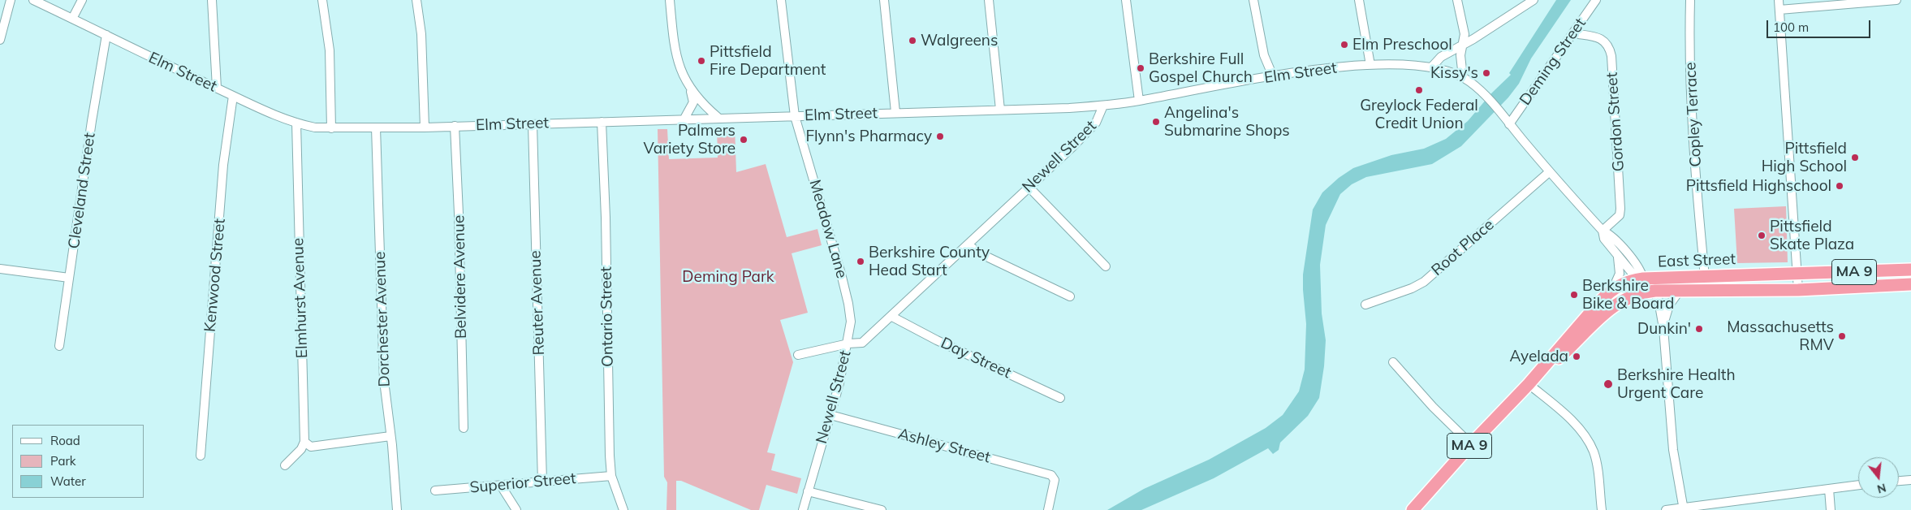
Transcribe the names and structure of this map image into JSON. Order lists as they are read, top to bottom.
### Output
{
  "streets": {
    "highway": ["East Street", "MA 9"],
    "street": [
      "Deming Street",
      "Elm Street",
      "Copley Terrace",
      "Gordon Street",
      "Newell Street",
      "Cleveland Street",
      "Meadow Lane",
      "Root Place",
      "Kenwood Street",
      "Belvidere Avenue",
      "Elmhurst Avenue",
      "Reuter Avenue",
      "Ontario Street",
      "Dorchester Avenue",
      "Day Street",
      "Ashley Street",
      "Superior Street"
    ]
  },
  "crossings": [
    ["Deming Street", "Elm Street"],
    ["Deming Street", "Gordon Street"],
    ["Elm Street", "Gordon Street"],
    ["Elm Street", "Newell Street"],
    ["Elm Street", "Cleveland Street"],
    ["Elm Street", "Meadow Lane"],
    ["Elm Street", "Root Place"],
    ["Elm Street", "East Street"],
    ["Elm Street", "Kenwood Street"],
    ["Elm Street", "Belvidere Avenue"],
    ["Elm Street", "Elmhurst Avenue"],
    ["Elm Street", "Reuter Avenue"],
    ["Elm Street", "Ontario Street"],
    ["Elm Street", "Dorchester Avenue"],
    ["Copley Terrace", "East Street"],
    ["Newell Street", "Meadow Lane"],
    ["Newell Street", "Day Street"],
    ["Newell Street", "Ashley Street"],
    ["Reuter Avenue", "Superior Street"],
    ["Ontario Street", "Superior Street"]
  ],
  "parks": ["Deming Park"],
  "places": [
    "Walgreens",
    "Elm Preschool",
    "Pittsfield Fire Department",
    "Berkshire Full Gospel Church",
    "Kissy's",
    "Greylock Federal Credit Union",
    "Angelina's Submarine Shops",
    "Flynn's Pharmacy",
    "Palmers Variety Store",
    "Pittsfield High School",
    "Pittsfield Highschool",
    "Pittsfield Skate Plaza",
    "Berkshire County Head Start",
    "Berkshire Bike & Board",
    "Dunkin'",
    "Massachusetts RMV",
    "Ayelada",
    "Berkshire Health Urgent Care"
  ],
  "legend": ["Road", "Park", "Water"],
  "scale_bar": "100 m",
  "north": "bottom"
}
